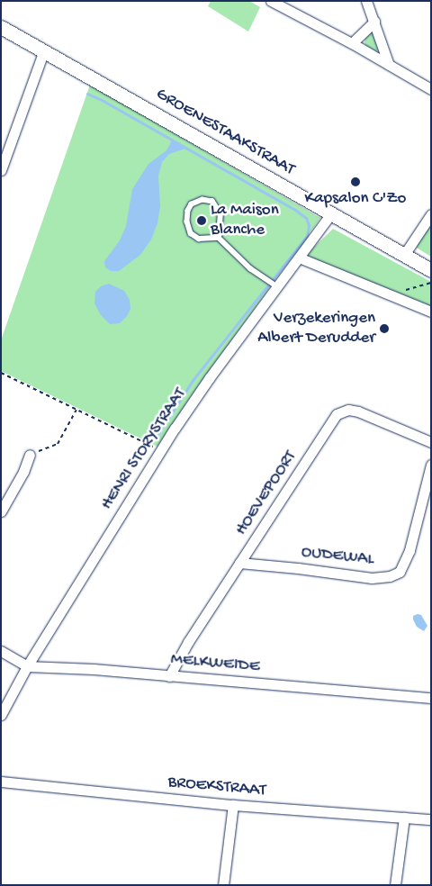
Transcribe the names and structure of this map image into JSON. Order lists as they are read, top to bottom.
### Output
{
  "streets": {
    "street": [
      "GROENESTAAKSTRAAT",
      "HENRI STORYSTRAAT",
      "HOEVEPOORT",
      "OUDEWAL",
      "MELKWEIDE",
      "BROEKSTRAAT"
    ]
  },
  "crossings": [
    ["GROENESTAAKSTRAAT", "HENRI STORYSTRAAT"],
    ["HENRI STORYSTRAAT", "MELKWEIDE"],
    ["HOEVEPOORT", "OUDEWAL"],
    ["HOEVEPOORT", "MELKWEIDE"]
  ],
  "places": ["Kapsalon C'Zo", "La Maison Blanche", "Verzekeringen Albert Derudder"]
}
